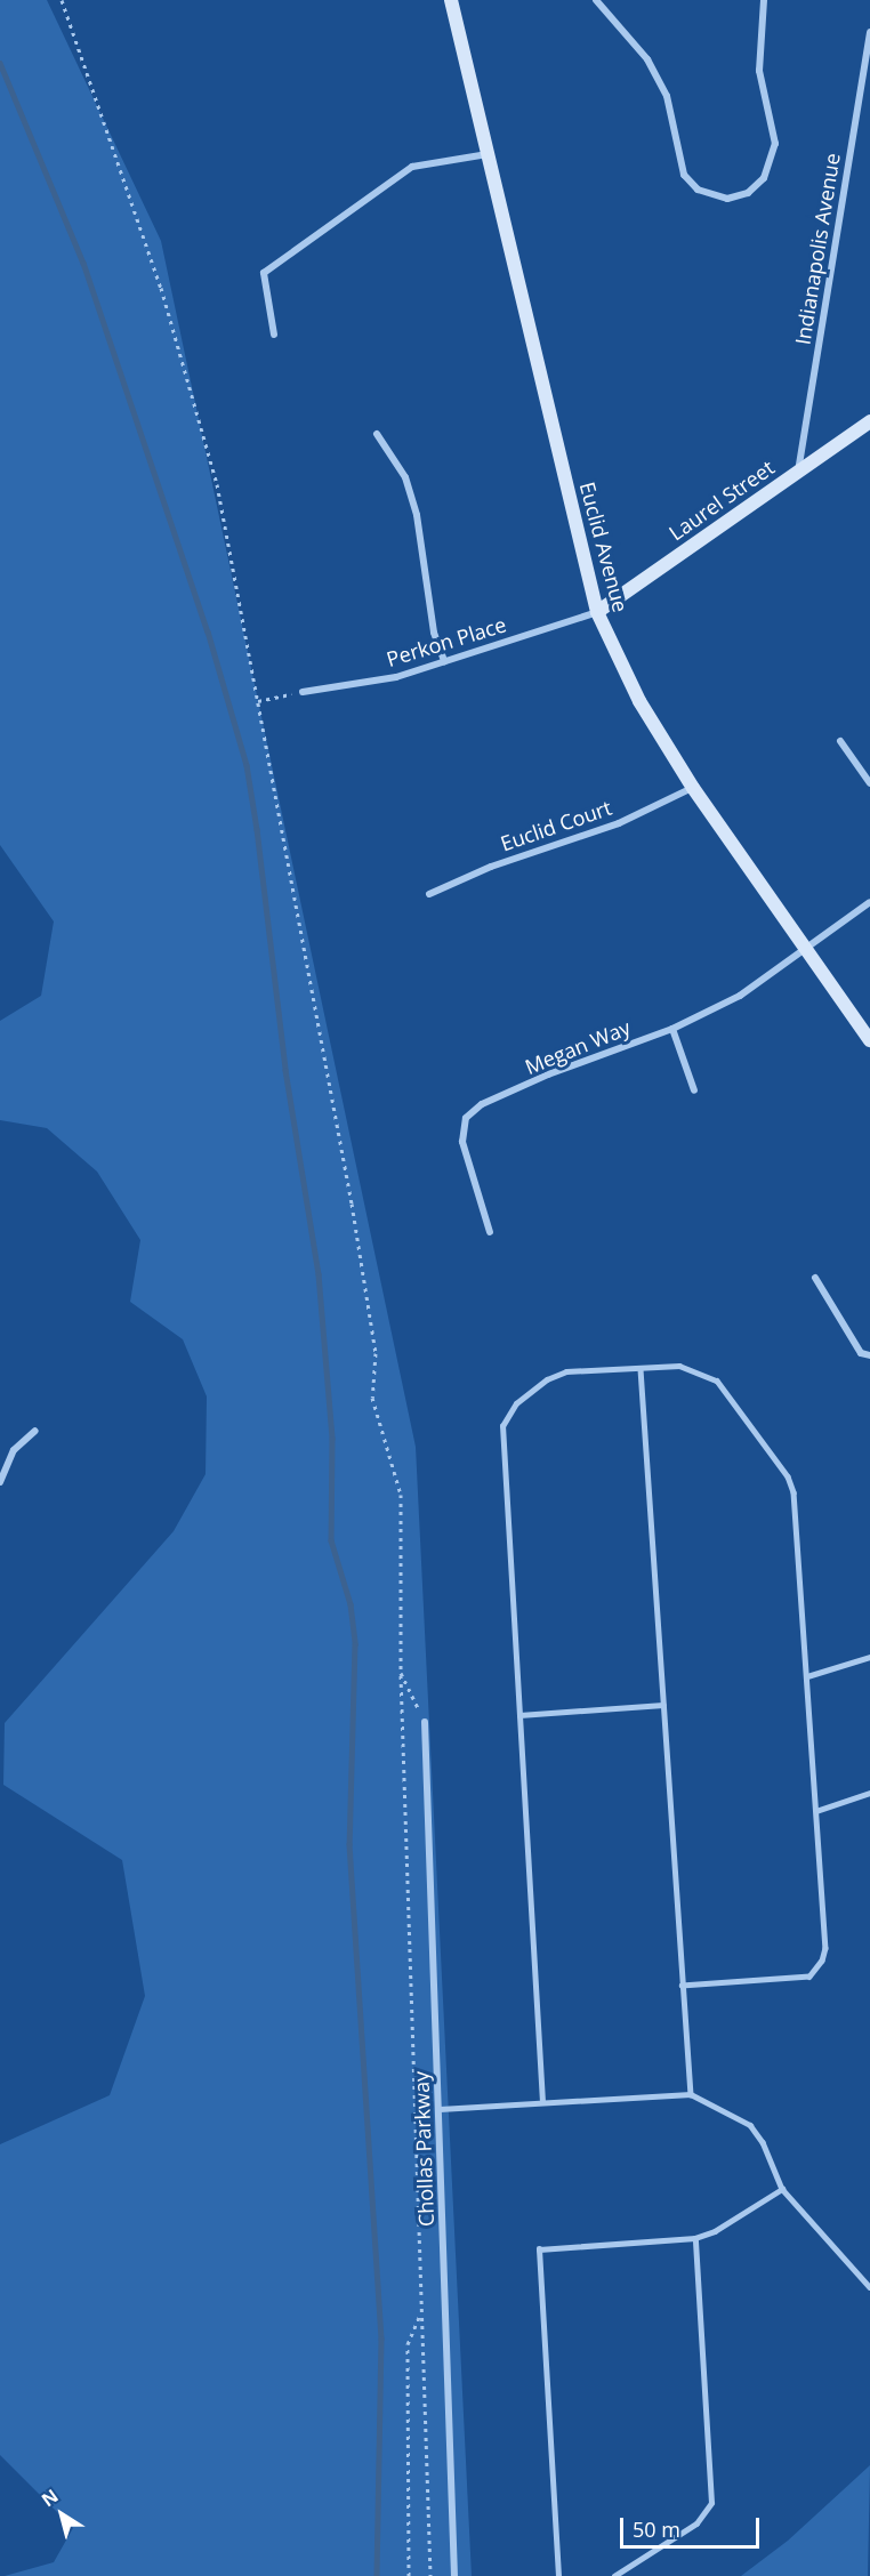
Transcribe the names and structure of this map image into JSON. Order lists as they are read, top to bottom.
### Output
{
  "streets": {
    "main road": ["Laurel Street", "Euclid Avenue"],
    "street": [
      "Indianapolis Avenue",
      "Perkon Place",
      "Euclid Court",
      "Megan Way",
      "Chollas Parkway"
    ]
  },
  "crossings": [
    ["Indianapolis Avenue", "Laurel Street"],
    ["Laurel Street", "Euclid Avenue"],
    ["Laurel Street", "Perkon Place"],
    ["Euclid Avenue", "Perkon Place"],
    ["Euclid Avenue", "Euclid Court"],
    ["Euclid Avenue", "Megan Way"]
  ],
  "scale_bar": "50 m",
  "north": "top left"
}
